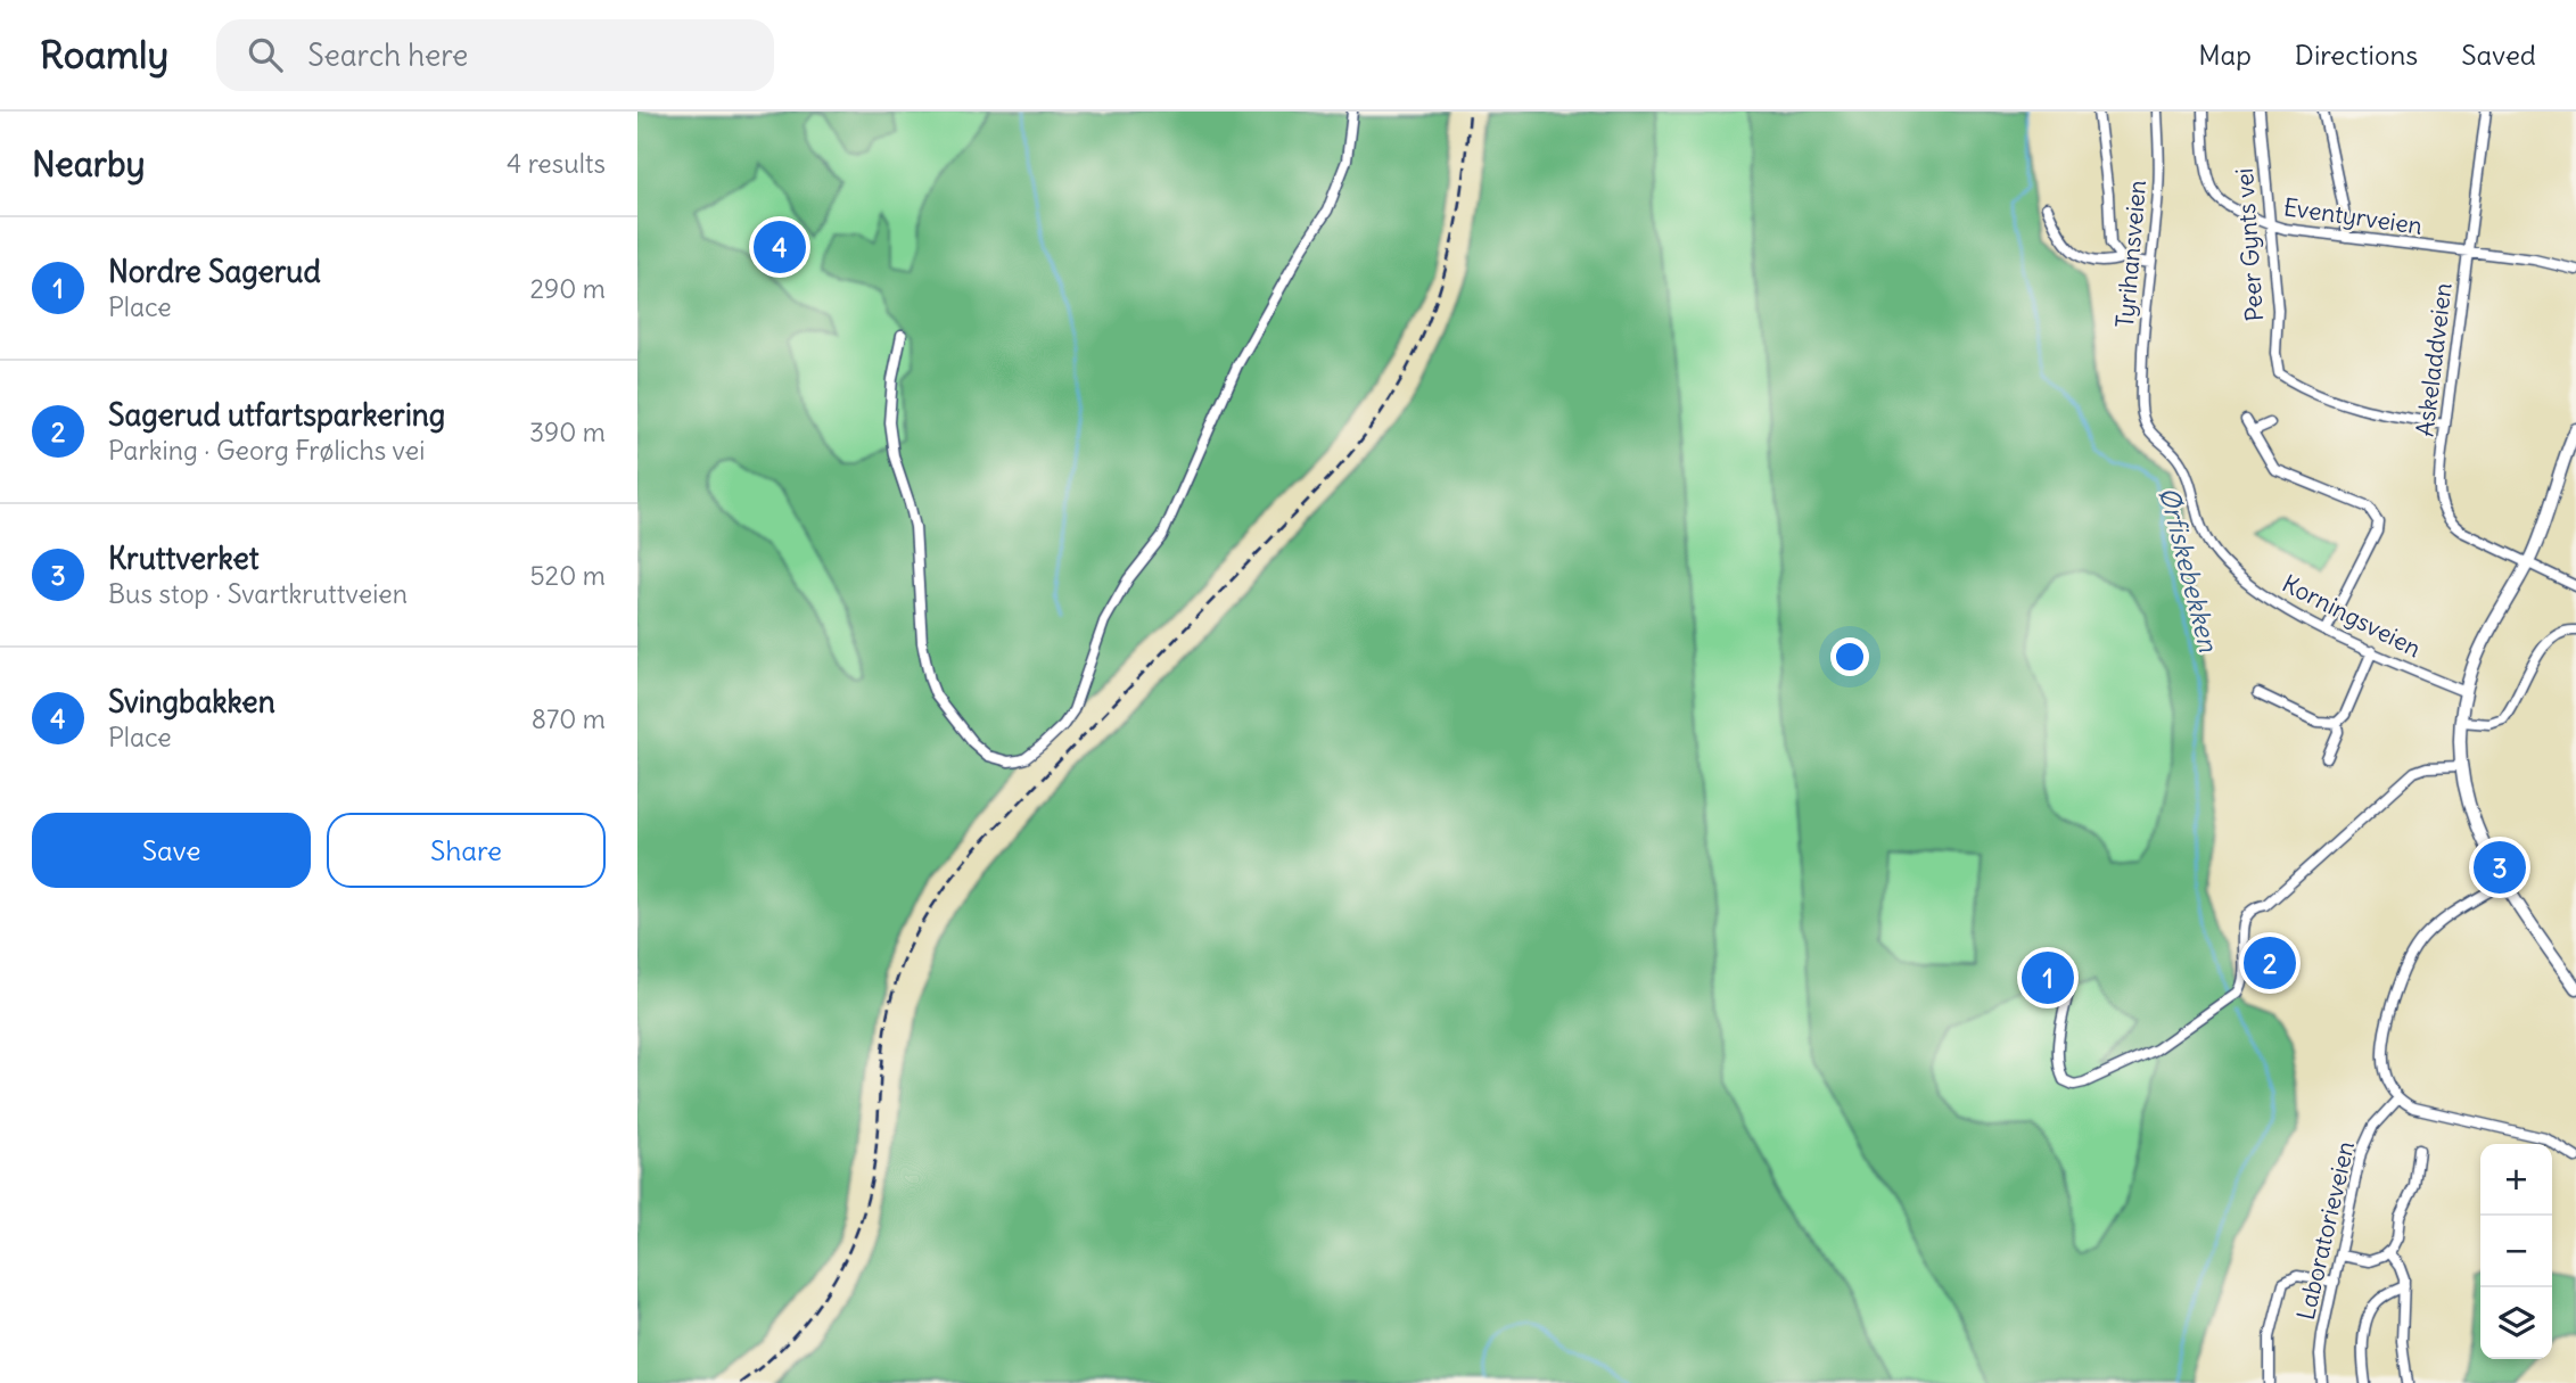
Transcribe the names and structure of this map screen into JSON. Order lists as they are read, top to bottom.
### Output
{
  "streets": {
    "street": [
      "Eventyrveien",
      "Peer Gynts vei",
      "Tyrihansveien",
      "Askeladdveien",
      "Korningsveien",
      "Laboratorieveien"
    ]
  },
  "crossings": [
    ["Eventyrveien", "Peer Gynts vei"],
    ["Eventyrveien", "Askeladdveien"],
    ["Peer Gynts vei", "Askeladdveien"],
    ["Tyrihansveien", "Korningsveien"]
  ],
  "water": ["Ørfiskebekken"],
  "page": {
    "header": "Roamly",
    "search": "Search here",
    "nav": ["Map", "Directions", "Saved"],
    "heading": ["Nearby", "4 results"],
    "list": [
      {
        "mark": "1",
        "name": "Nordre Sagerud",
        "note": "Place",
        "value": "290 m"
      },
      {
        "mark": "2",
        "name": "Sagerud utfartsparkering",
        "note": "Parking · Georg Frølichs vei",
        "value": "390 m"
      },
      {
        "mark": "3",
        "name": "Kruttverket",
        "note": "Bus stop · Svartkruttveien",
        "value": "520 m"
      },
      {
        "mark": "4",
        "name": "Svingbakken",
        "note": "Place",
        "value": "870 m"
      }
    ],
    "pins": [
      "4",
      "3",
      "2",
      "1"
    ],
    "buttons": ["Save", "Share"],
    "map_buttons": ["+", "−"]
  }
}
